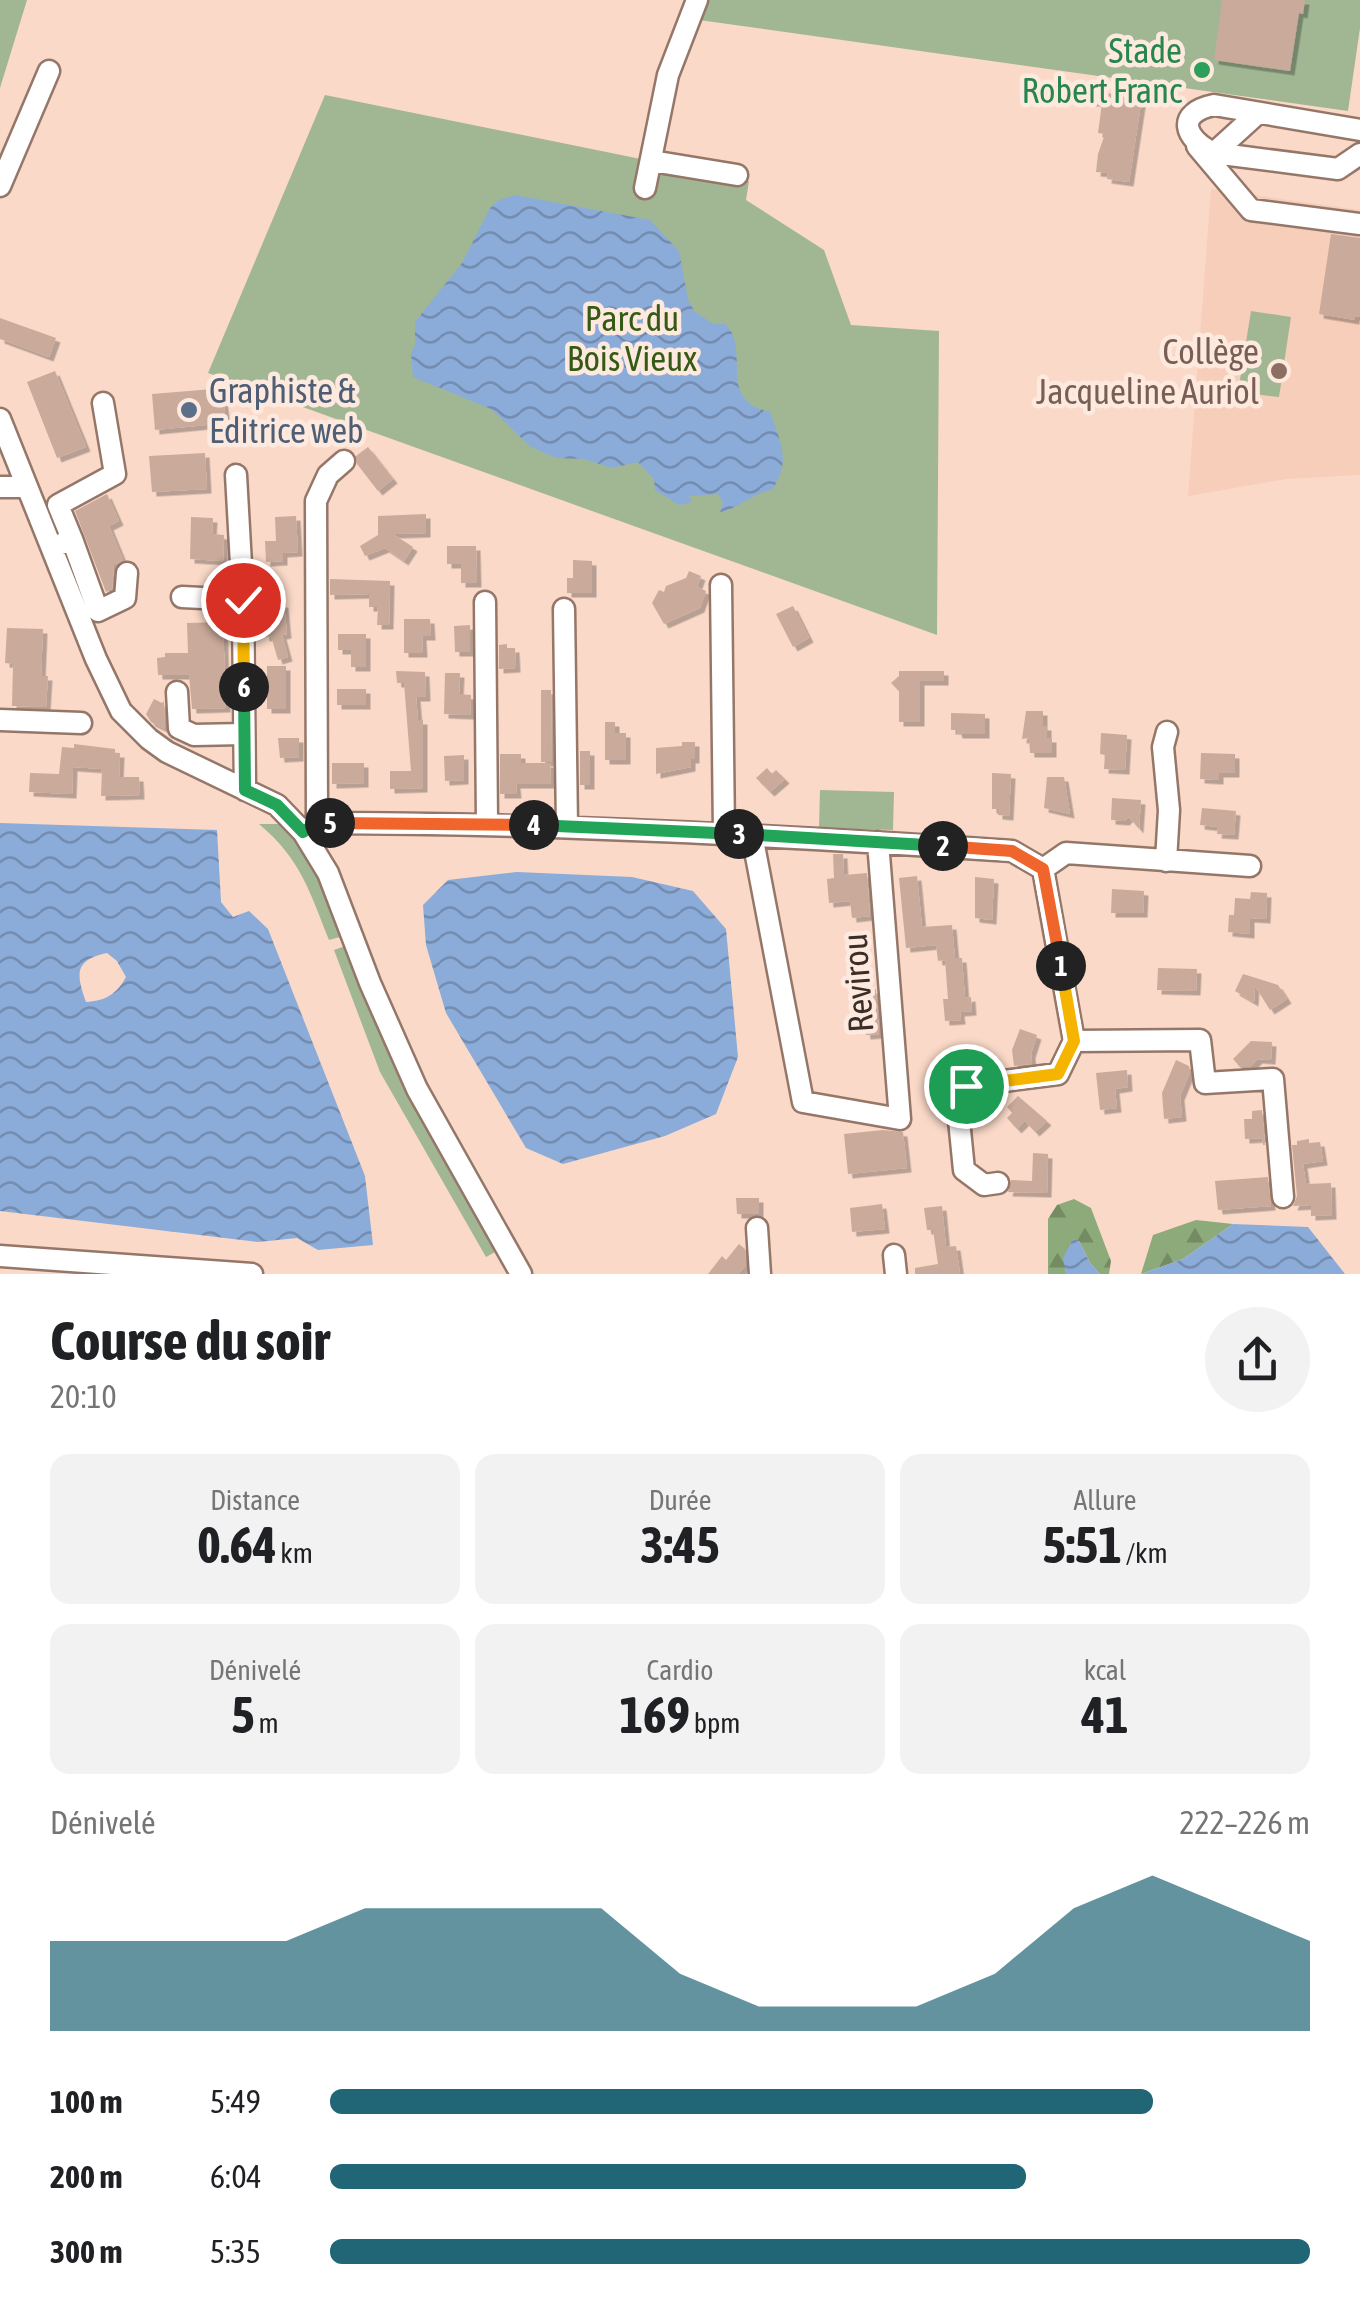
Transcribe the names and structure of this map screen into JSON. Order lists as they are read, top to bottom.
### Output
{
  "streets": {
    "street": ["Revirou"]
  },
  "parks": ["Parc du Bois Vieux"],
  "places": ["Stade Robert Franc", "Collège Jacqueline Auriol", "Graphiste & Editrice web"],
  "page": {
    "pins": [
      "6",
      "5",
      "4",
      "3",
      "2",
      "1"
    ],
    "heading": ["Course du soir", "20:10"],
    "stats": [
      ["Distance", "0.64 km"],
      ["Durée", "3:45"],
      ["Allure", "5:51 /km"],
      ["Dénivelé", "5 m"],
      ["Cardio", "169 bpm"],
      ["kcal", "41"]
    ],
    "chart": ["Dénivelé", "222–226 m"],
    "list": [
      {
        "name": "100 m",
        "note": "5:49"
      },
      {
        "name": "200 m",
        "note": "6:04"
      },
      {
        "name": "300 m",
        "note": "5:35"
      }
    ]
  }
}
